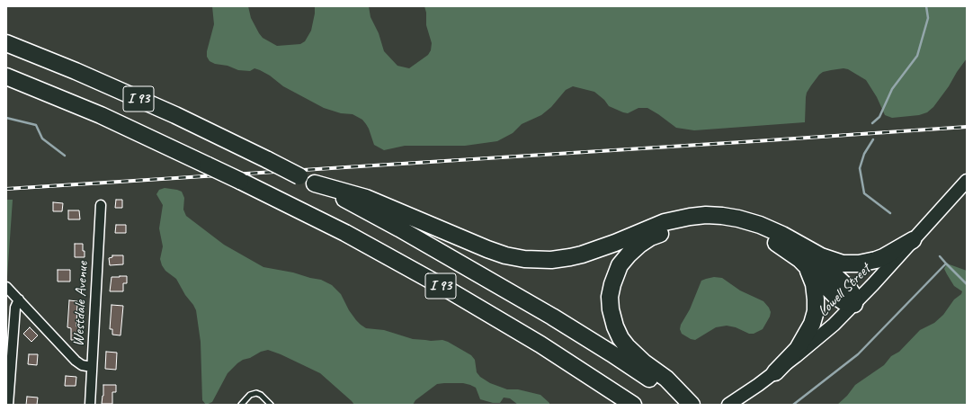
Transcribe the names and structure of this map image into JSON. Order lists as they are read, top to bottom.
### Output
{
  "streets": {
    "highway": ["I 93"],
    "main road": ["Lowell Street"],
    "street": ["Westdale Avenue"]
  }
}
